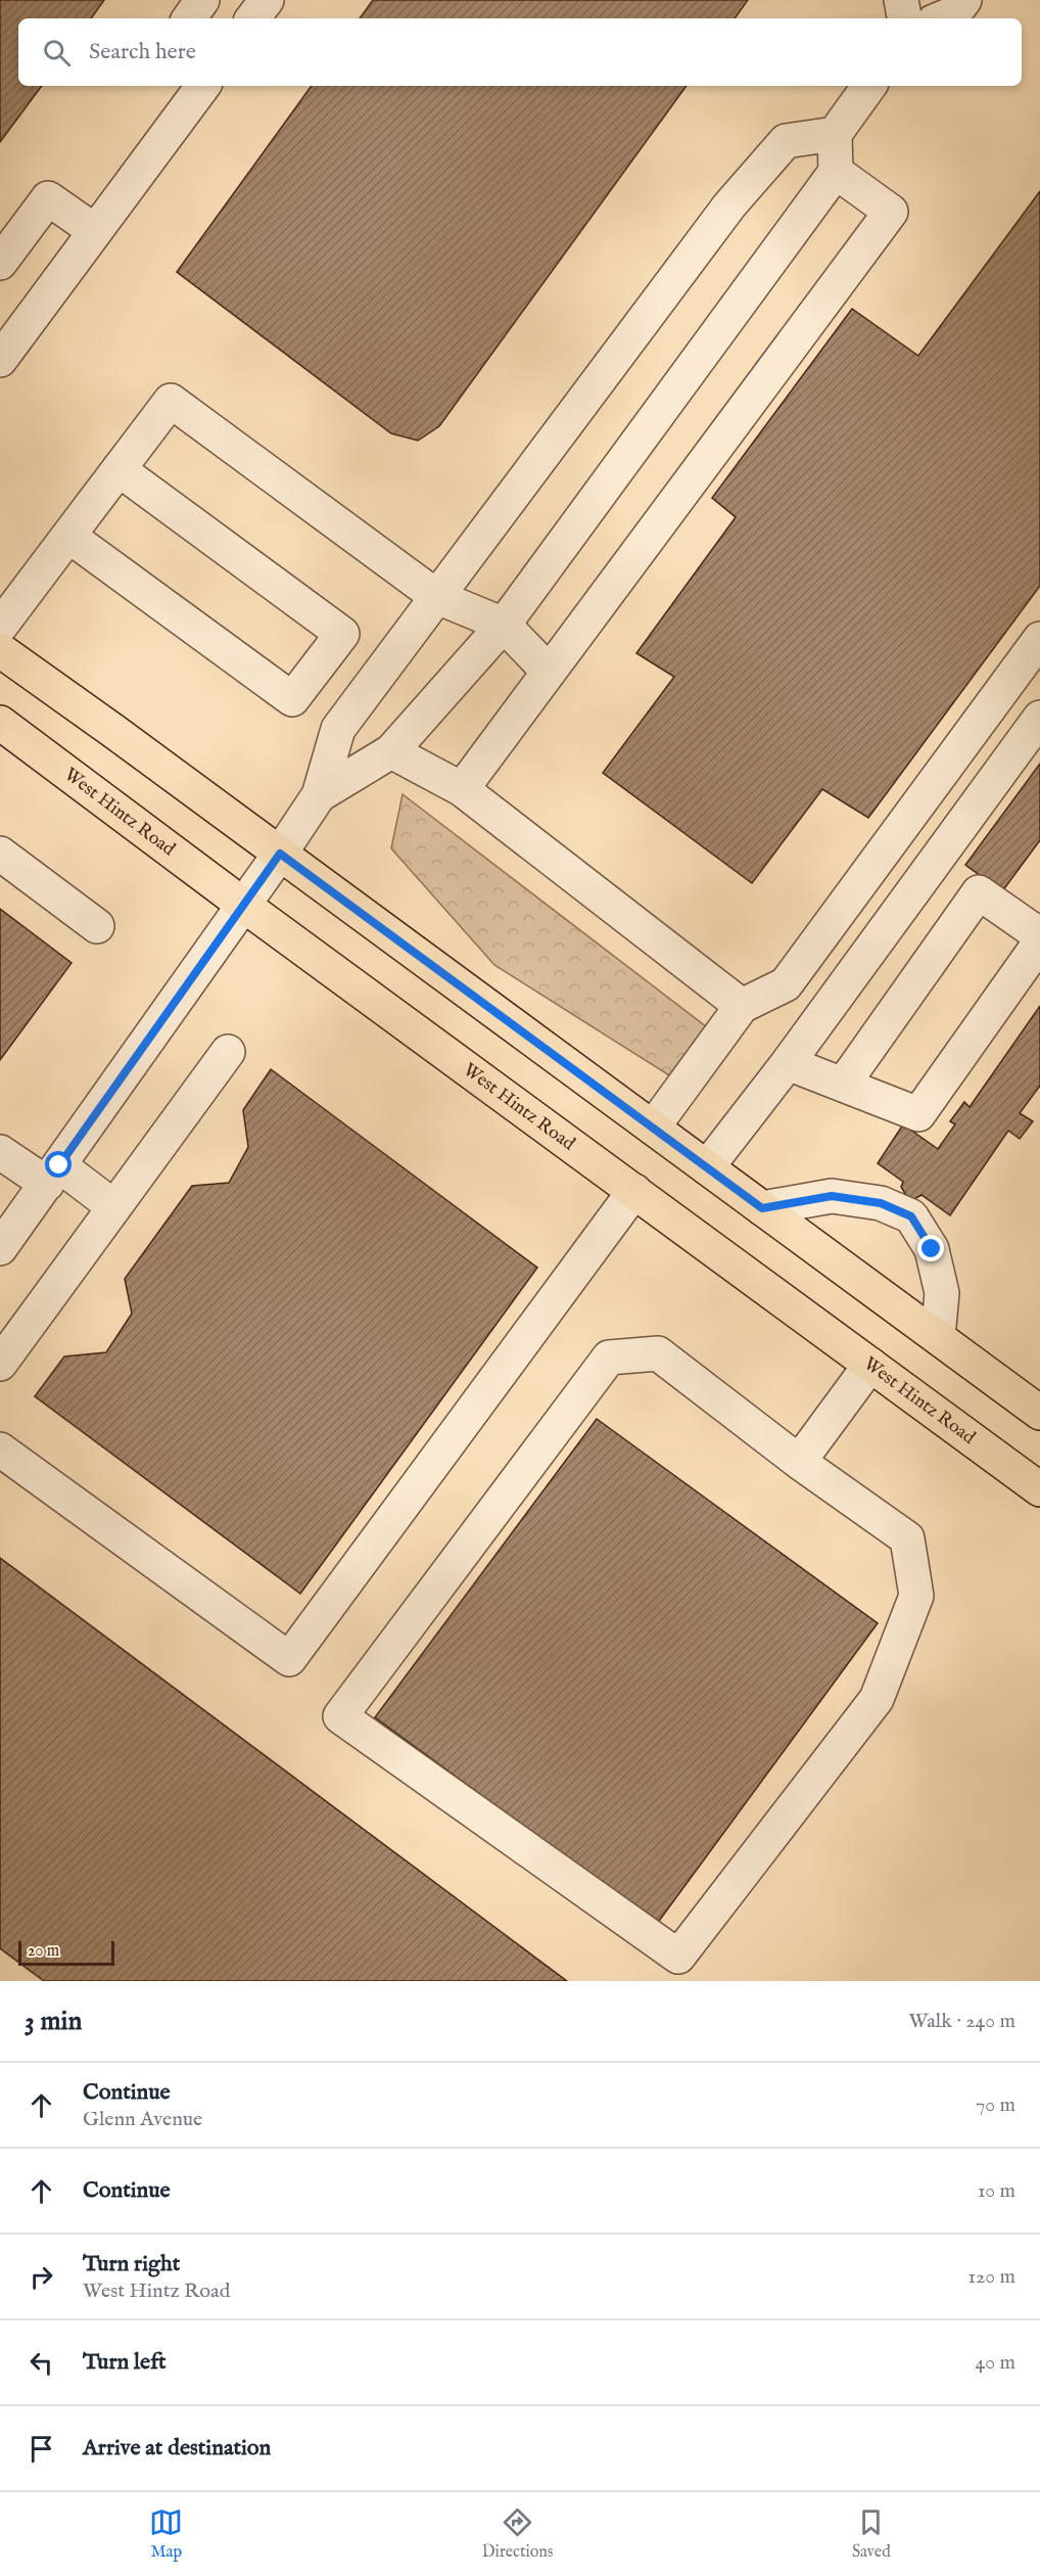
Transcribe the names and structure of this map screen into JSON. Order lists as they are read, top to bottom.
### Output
{
  "streets": {
    "main road": ["West Hintz Road"]
  },
  "scale_bar": "20 m",
  "page": {
    "search": "Search here",
    "scale": "20 m",
    "heading": ["3 min", "Walk · 240 m"],
    "list": [
      ["Continue", "Glenn Avenue", "70 m"],
      ["Continue", "10 m"],
      ["Turn right", "West Hintz Road", "120 m"],
      ["Turn left", "40 m"],
      "Arrive at destination"
    ],
    "nav": ["Map", "Directions", "Saved"]
  }
}
